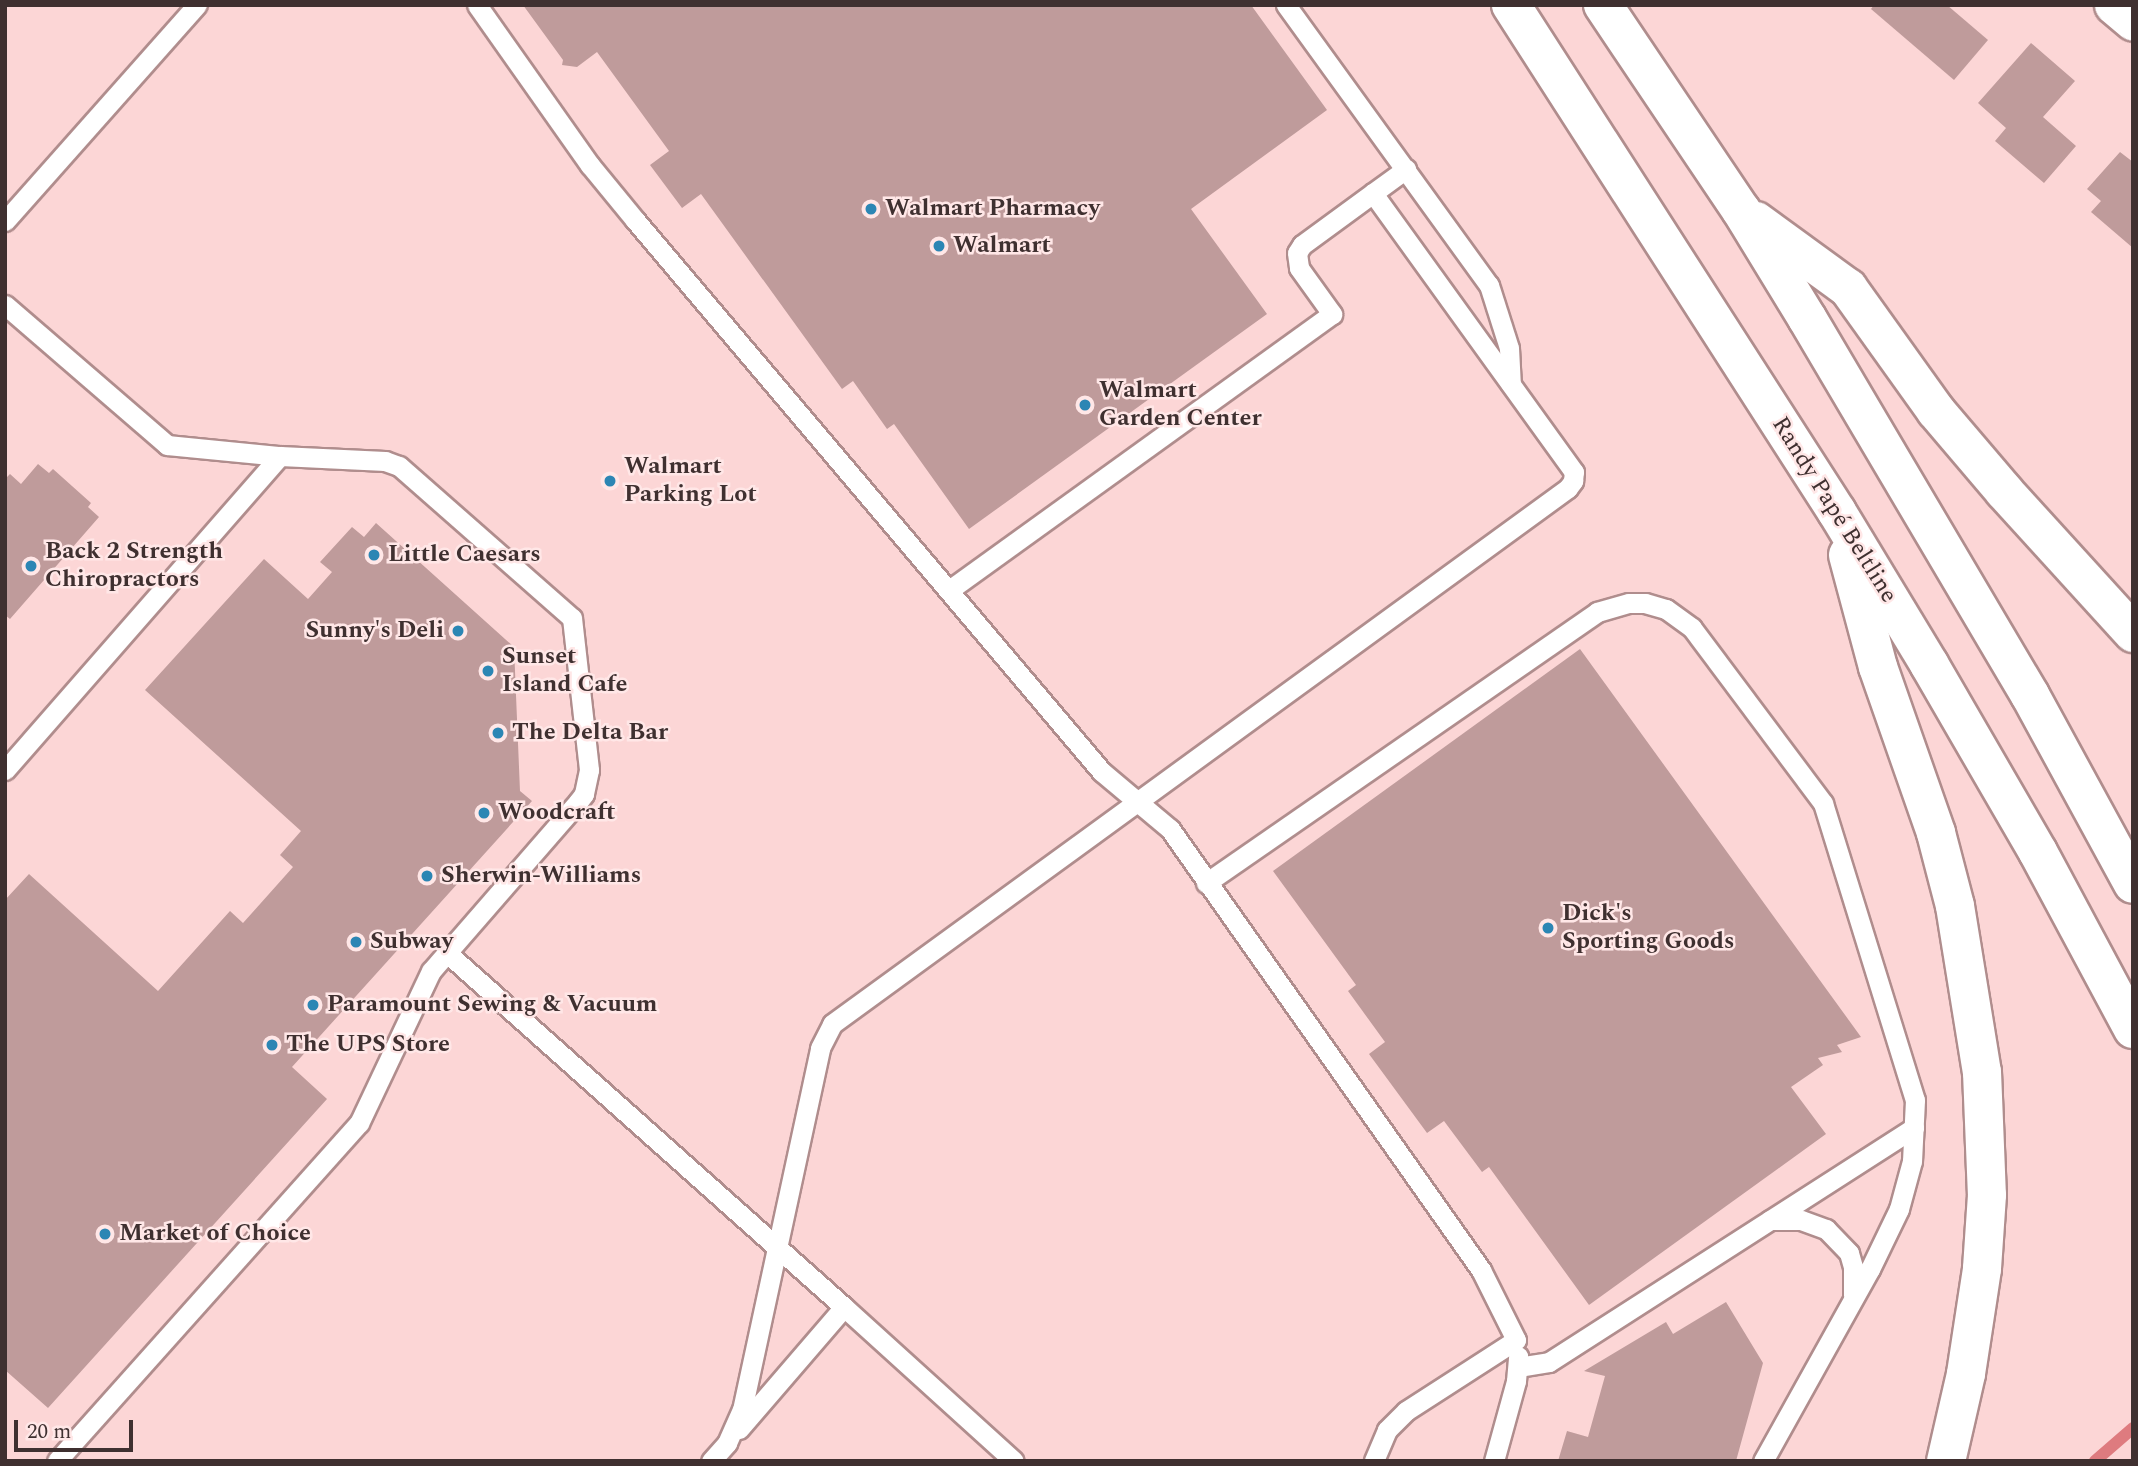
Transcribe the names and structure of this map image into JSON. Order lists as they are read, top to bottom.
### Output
{
  "streets": {
    "highway": ["Randy Papé Beltline"]
  },
  "places": [
    "Walmart Pharmacy",
    "Walmart",
    "Walmart Garden Center",
    "Walmart Parking Lot",
    "Little Caesars",
    "Back 2 Strength Chiropractors",
    "Sunny's Deli",
    "Sunset Island Cafe",
    "The Delta Bar",
    "Woodcraft",
    "Sherwin-Williams",
    "Dick's Sporting Goods",
    "Subway",
    "Paramount Sewing & Vacuum",
    "The UPS Store",
    "Market of Choice"
  ],
  "scale_bar": "20 m"
}
